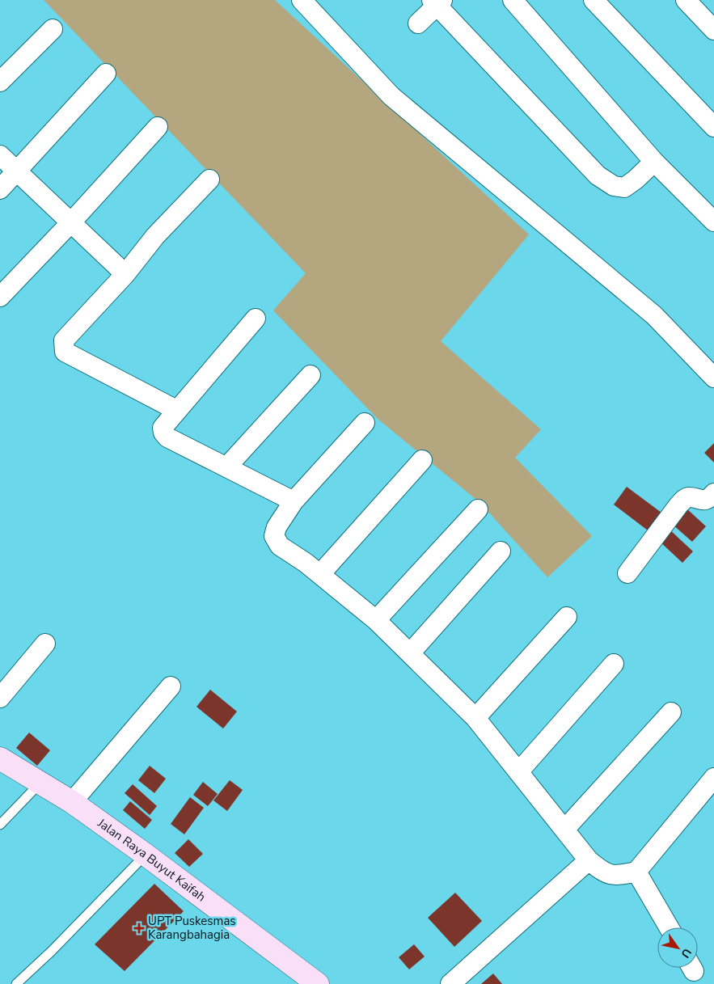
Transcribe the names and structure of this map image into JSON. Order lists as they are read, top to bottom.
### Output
{
  "streets": {
    "street": ["Jalan Raya Buyut Kaifah"]
  },
  "places": {
    "health": ["UPT Puskesmas Karangbahagia"]
  },
  "north": "bottom right"
}
